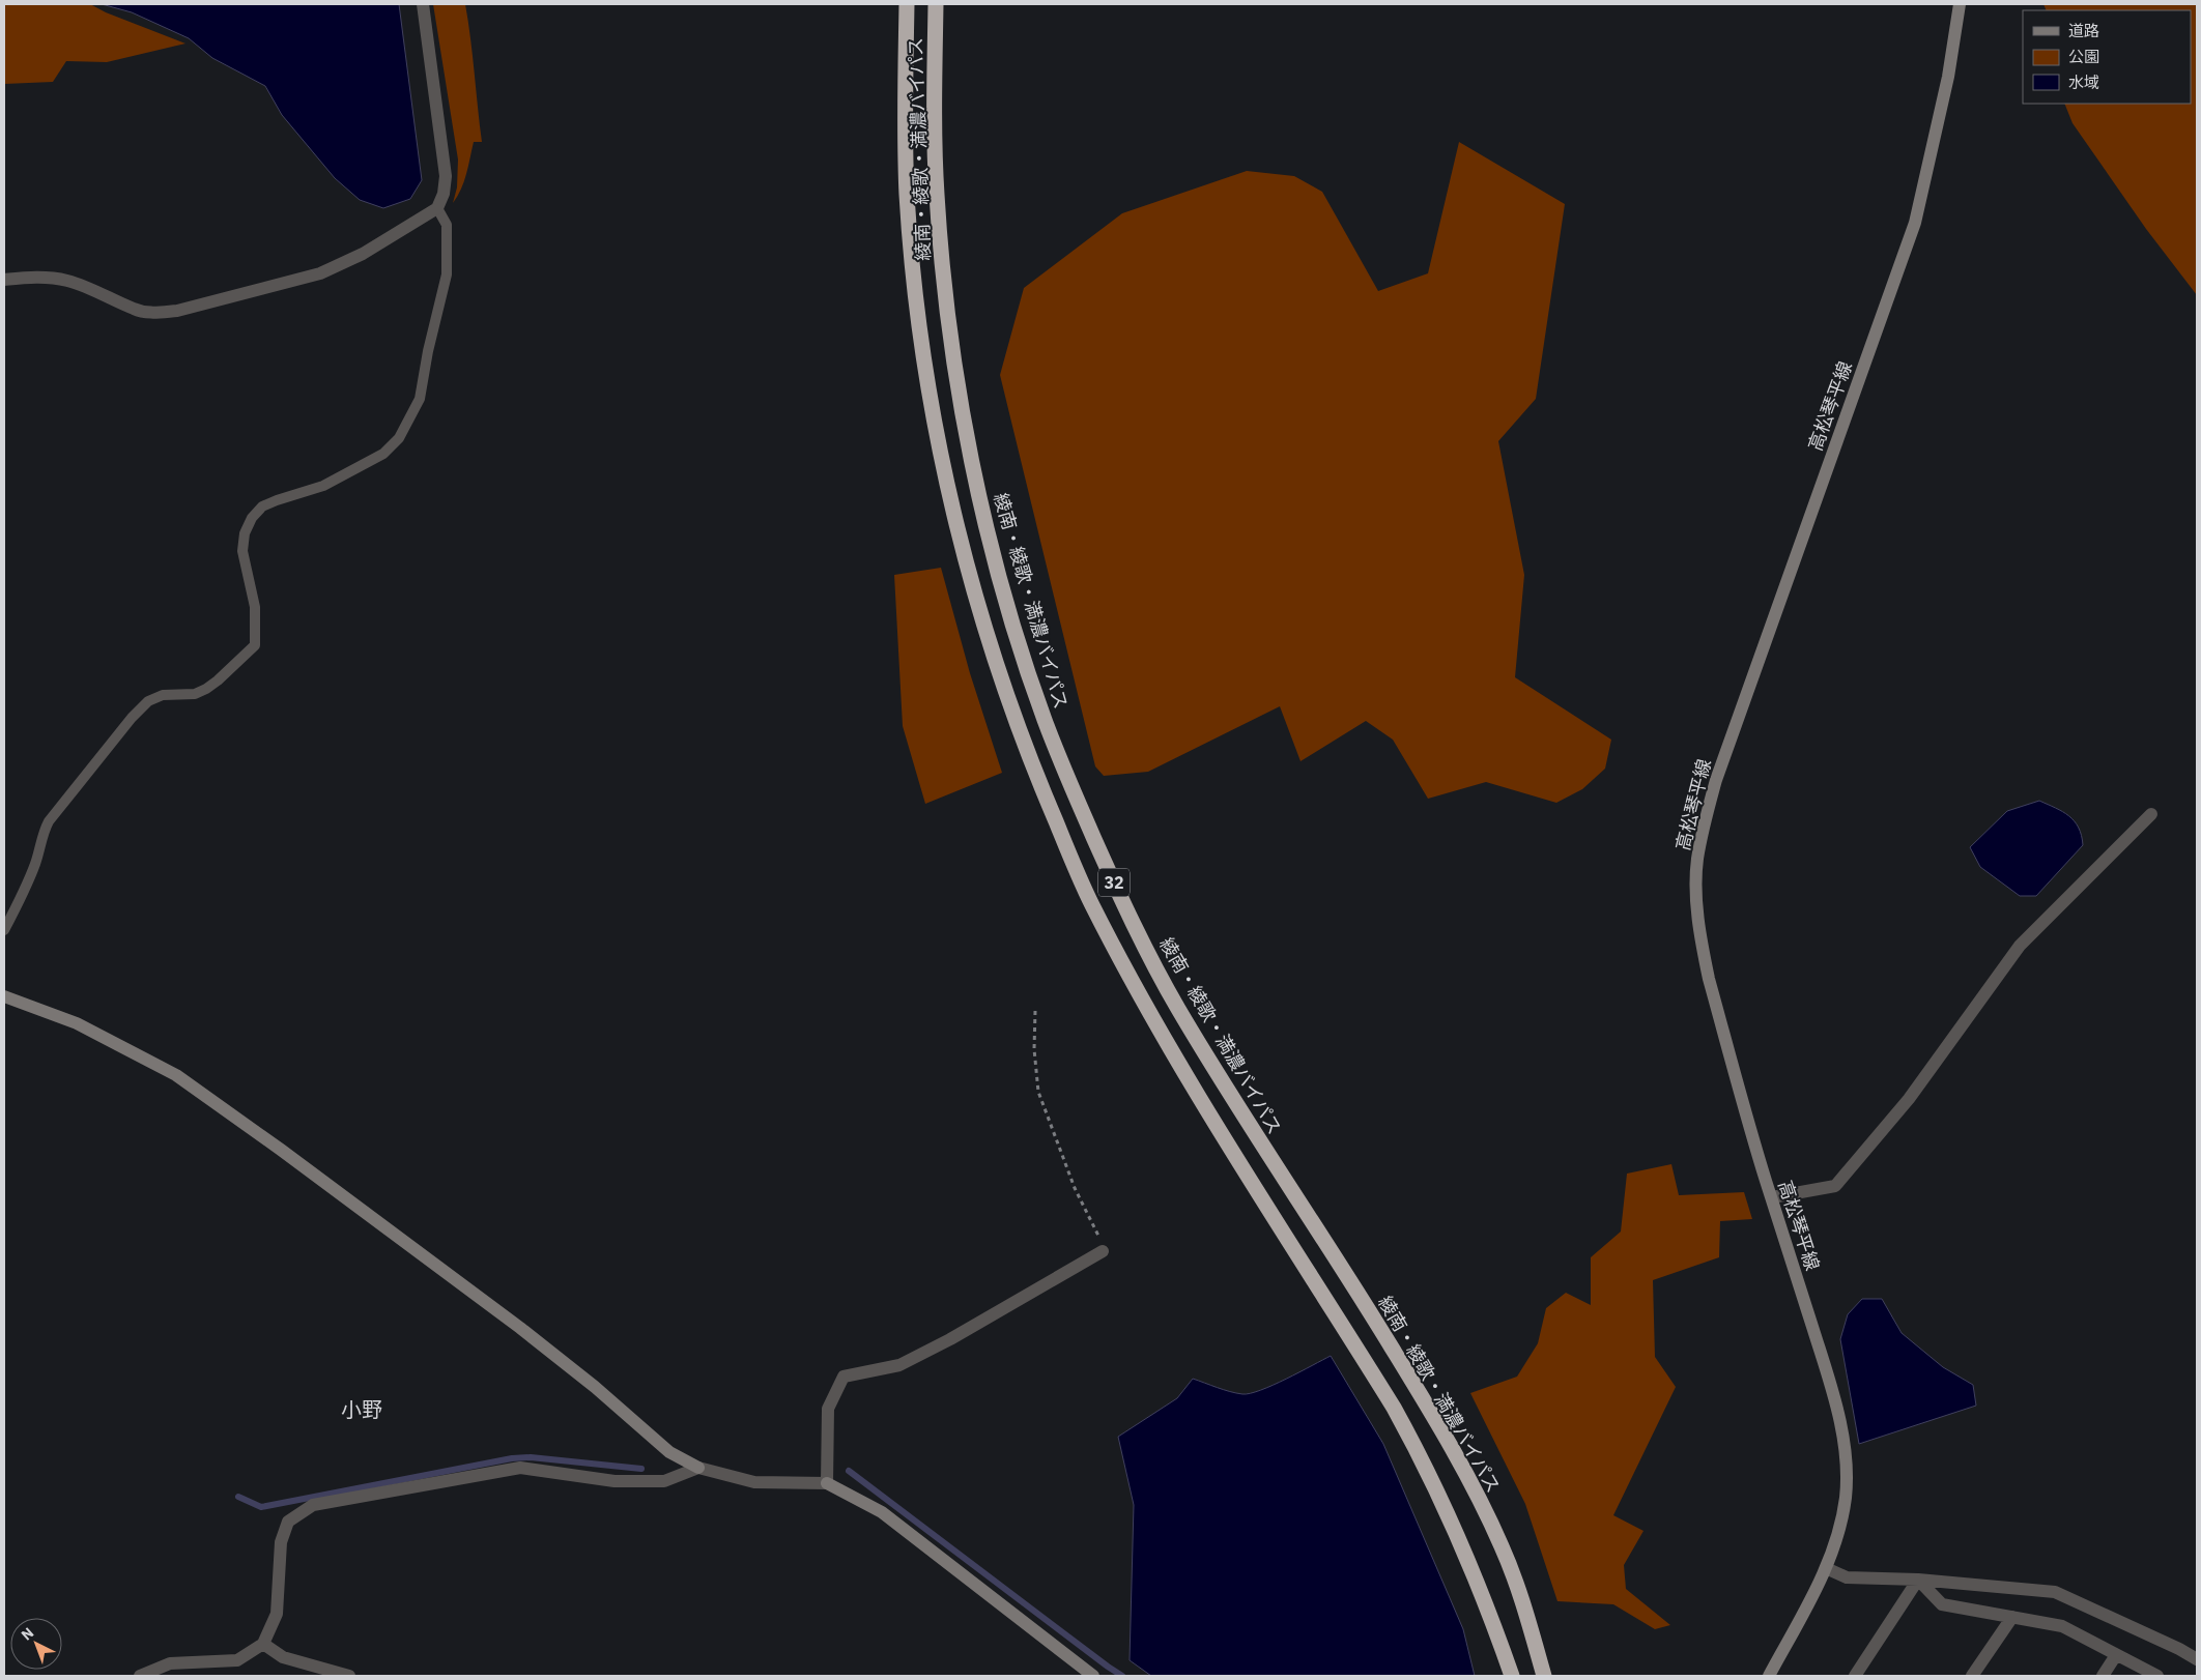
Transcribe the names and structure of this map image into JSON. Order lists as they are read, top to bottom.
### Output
{
  "streets": {
    "highway": ["綾南・綾歌・満濃バイパス", "32"],
    "main road": ["高松琴平線"]
  },
  "districts": ["小野"],
  "legend": ["道路", "公園", "水域"],
  "north": "top left"
}
